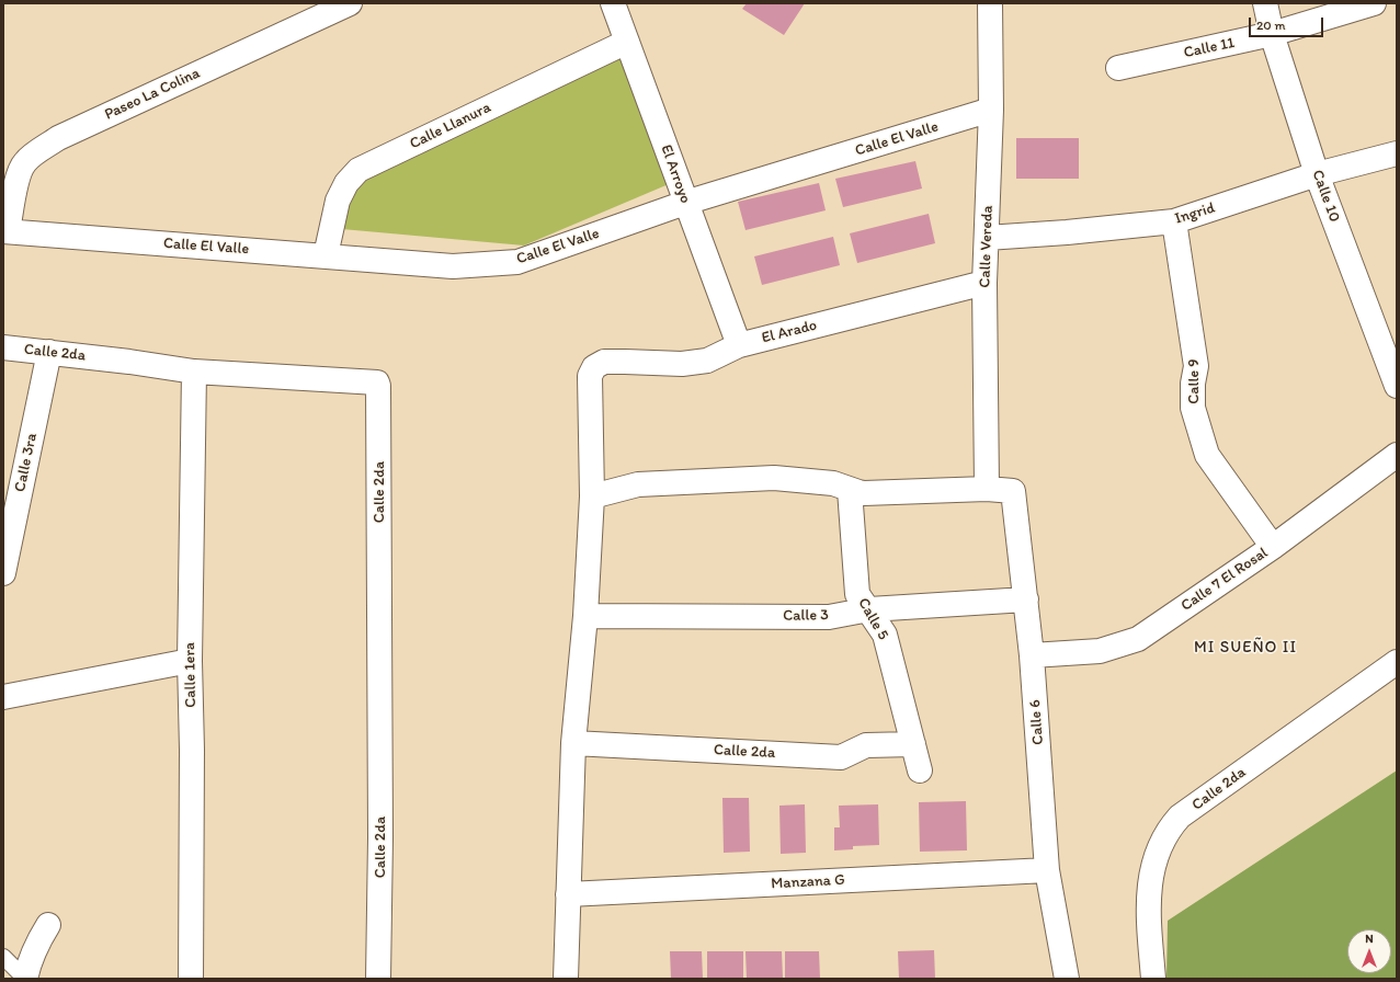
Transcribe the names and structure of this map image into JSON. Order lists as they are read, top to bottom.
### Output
{
  "streets": {
    "street": [
      "Calle 11",
      "Paseo La Colina",
      "Calle Llanura",
      "Calle El Valle",
      "El Arroyo",
      "Calle 10",
      "Ingrid",
      "Calle Vereda",
      "El Arado",
      "Calle 2da",
      "Calle 9",
      "Calle 3ra",
      "Calle 7 El Rosal",
      "Calle 3",
      "Calle 5",
      "Calle 1era",
      "Calle 6",
      "Manzana G"
    ]
  },
  "crossings": [
    ["Calle 11", "Calle 10"],
    ["Paseo La Colina", "Calle El Valle"],
    ["Calle Llanura", "Calle El Valle"],
    ["Calle Llanura", "El Arroyo"],
    ["Calle El Valle", "El Arroyo"],
    ["Calle El Valle", "Calle Vereda"],
    ["El Arroyo", "El Arado"],
    ["Calle 10", "Ingrid"],
    ["Ingrid", "Calle Vereda"],
    ["Ingrid", "Calle 9"],
    ["Calle Vereda", "El Arado"],
    ["Calle Vereda", "Calle 6"],
    ["Calle 2da", "Calle 3ra"],
    ["Calle 2da", "Calle 5"],
    ["Calle 2da", "Calle 1era"],
    ["Calle 9", "Calle 7 El Rosal"],
    ["Calle 7 El Rosal", "Calle 6"],
    ["Calle 3", "Calle 5"],
    ["Calle 3", "Calle 6"],
    ["Calle 6", "Manzana G"]
  ],
  "districts": ["MI SUEÑO II"],
  "scale_bar": "20 m",
  "north": "top"
}
